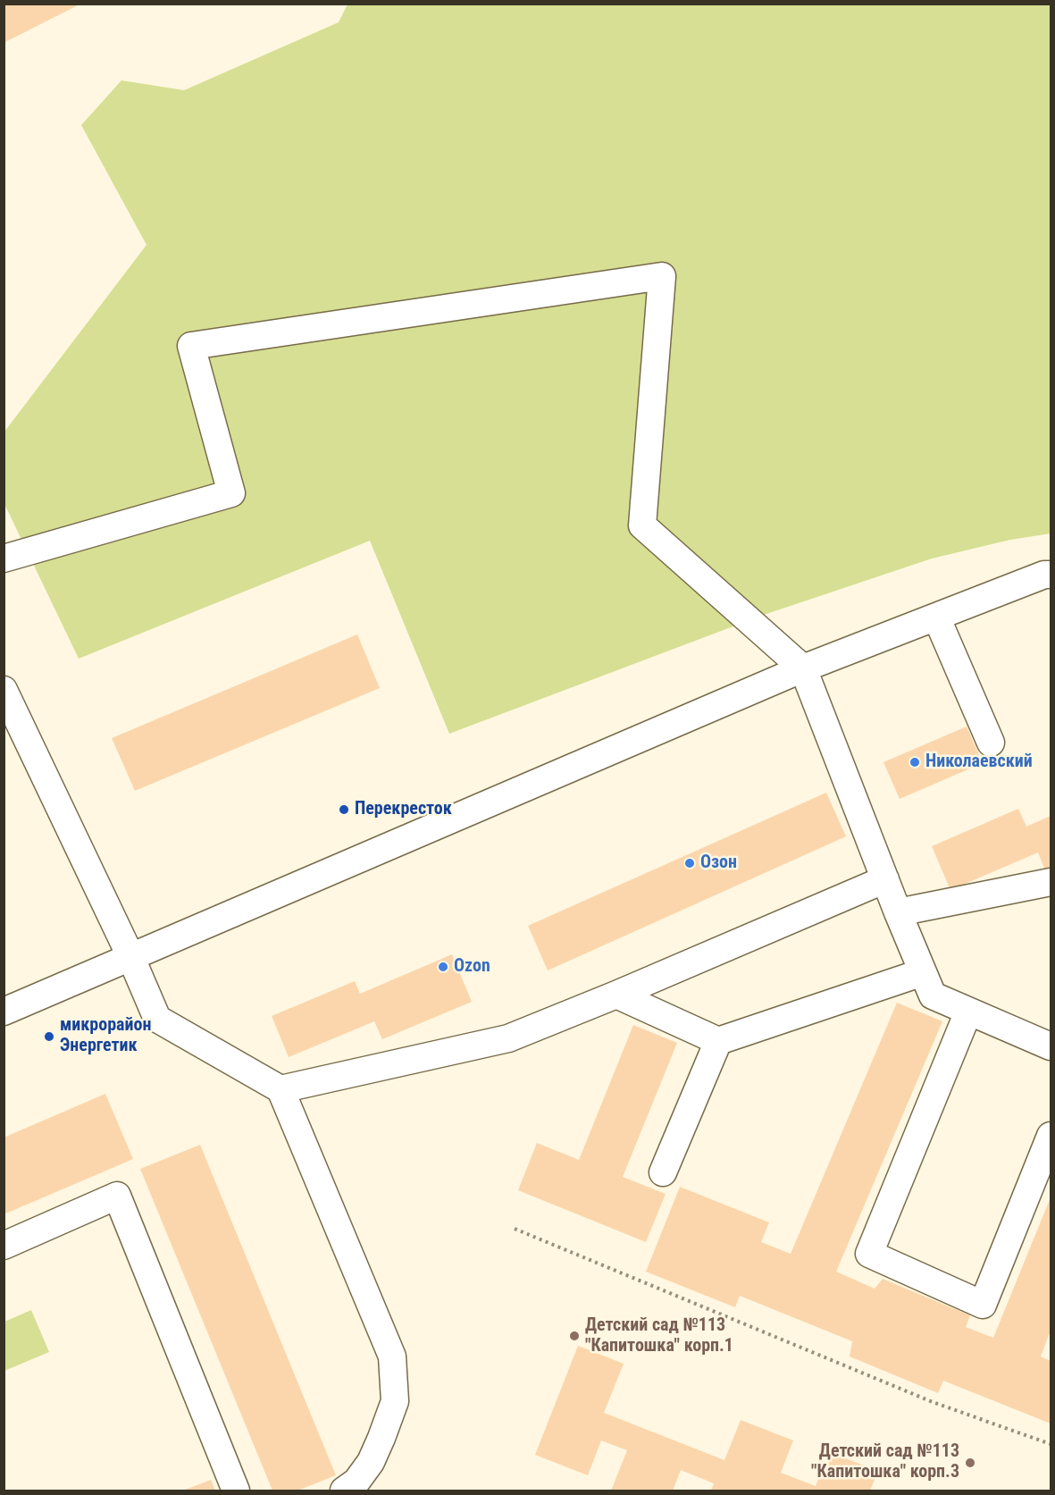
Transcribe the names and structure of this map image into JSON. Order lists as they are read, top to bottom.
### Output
{
  "places": [
    "Николаевский",
    "Перекресток",
    "Озон",
    "Ozon",
    "микрорайон Энергетик",
    "Детский сад №113 \"Капитошка\" корп.1",
    "Детский сад №113 \"Капитошка\" корп.3"
  ]
}
